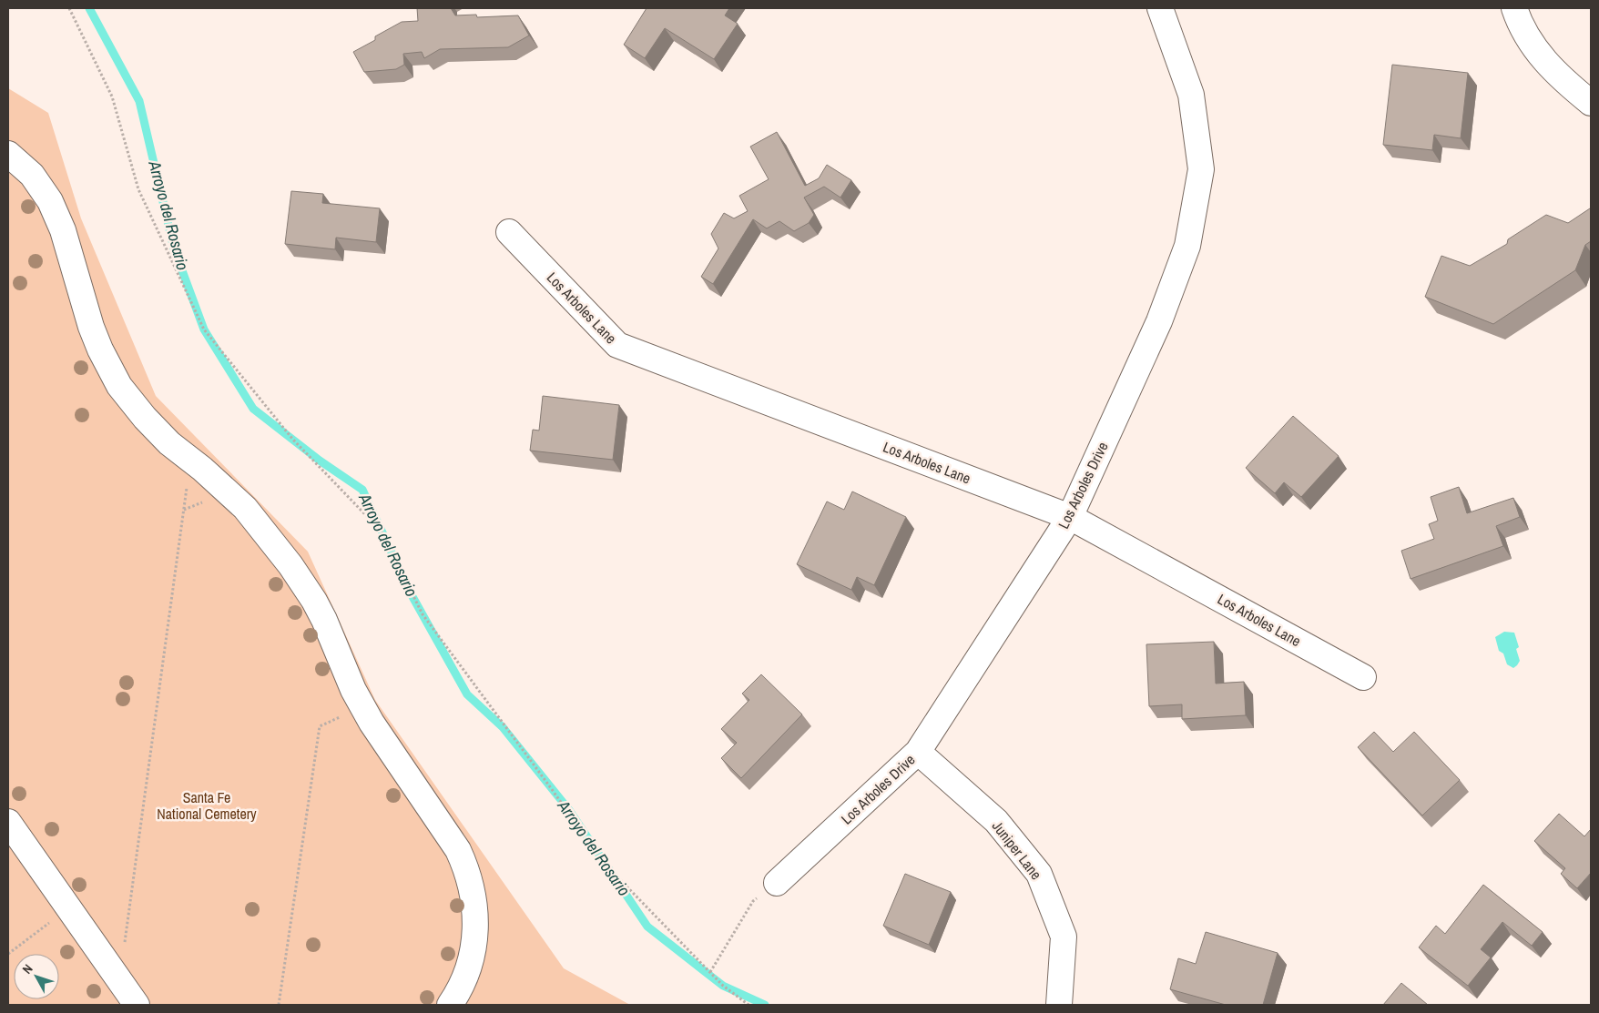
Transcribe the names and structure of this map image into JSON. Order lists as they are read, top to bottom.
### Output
{
  "streets": {
    "street": ["Los Arboles Lane", "Los Arboles Drive", "Juniper Lane"]
  },
  "crossings": [
    ["Los Arboles Lane", "Los Arboles Drive"],
    ["Los Arboles Drive", "Juniper Lane"]
  ],
  "water": ["Arroyo del Rosario"],
  "parks": ["Santa Fe National Cemetery"],
  "north": "top left"
}
